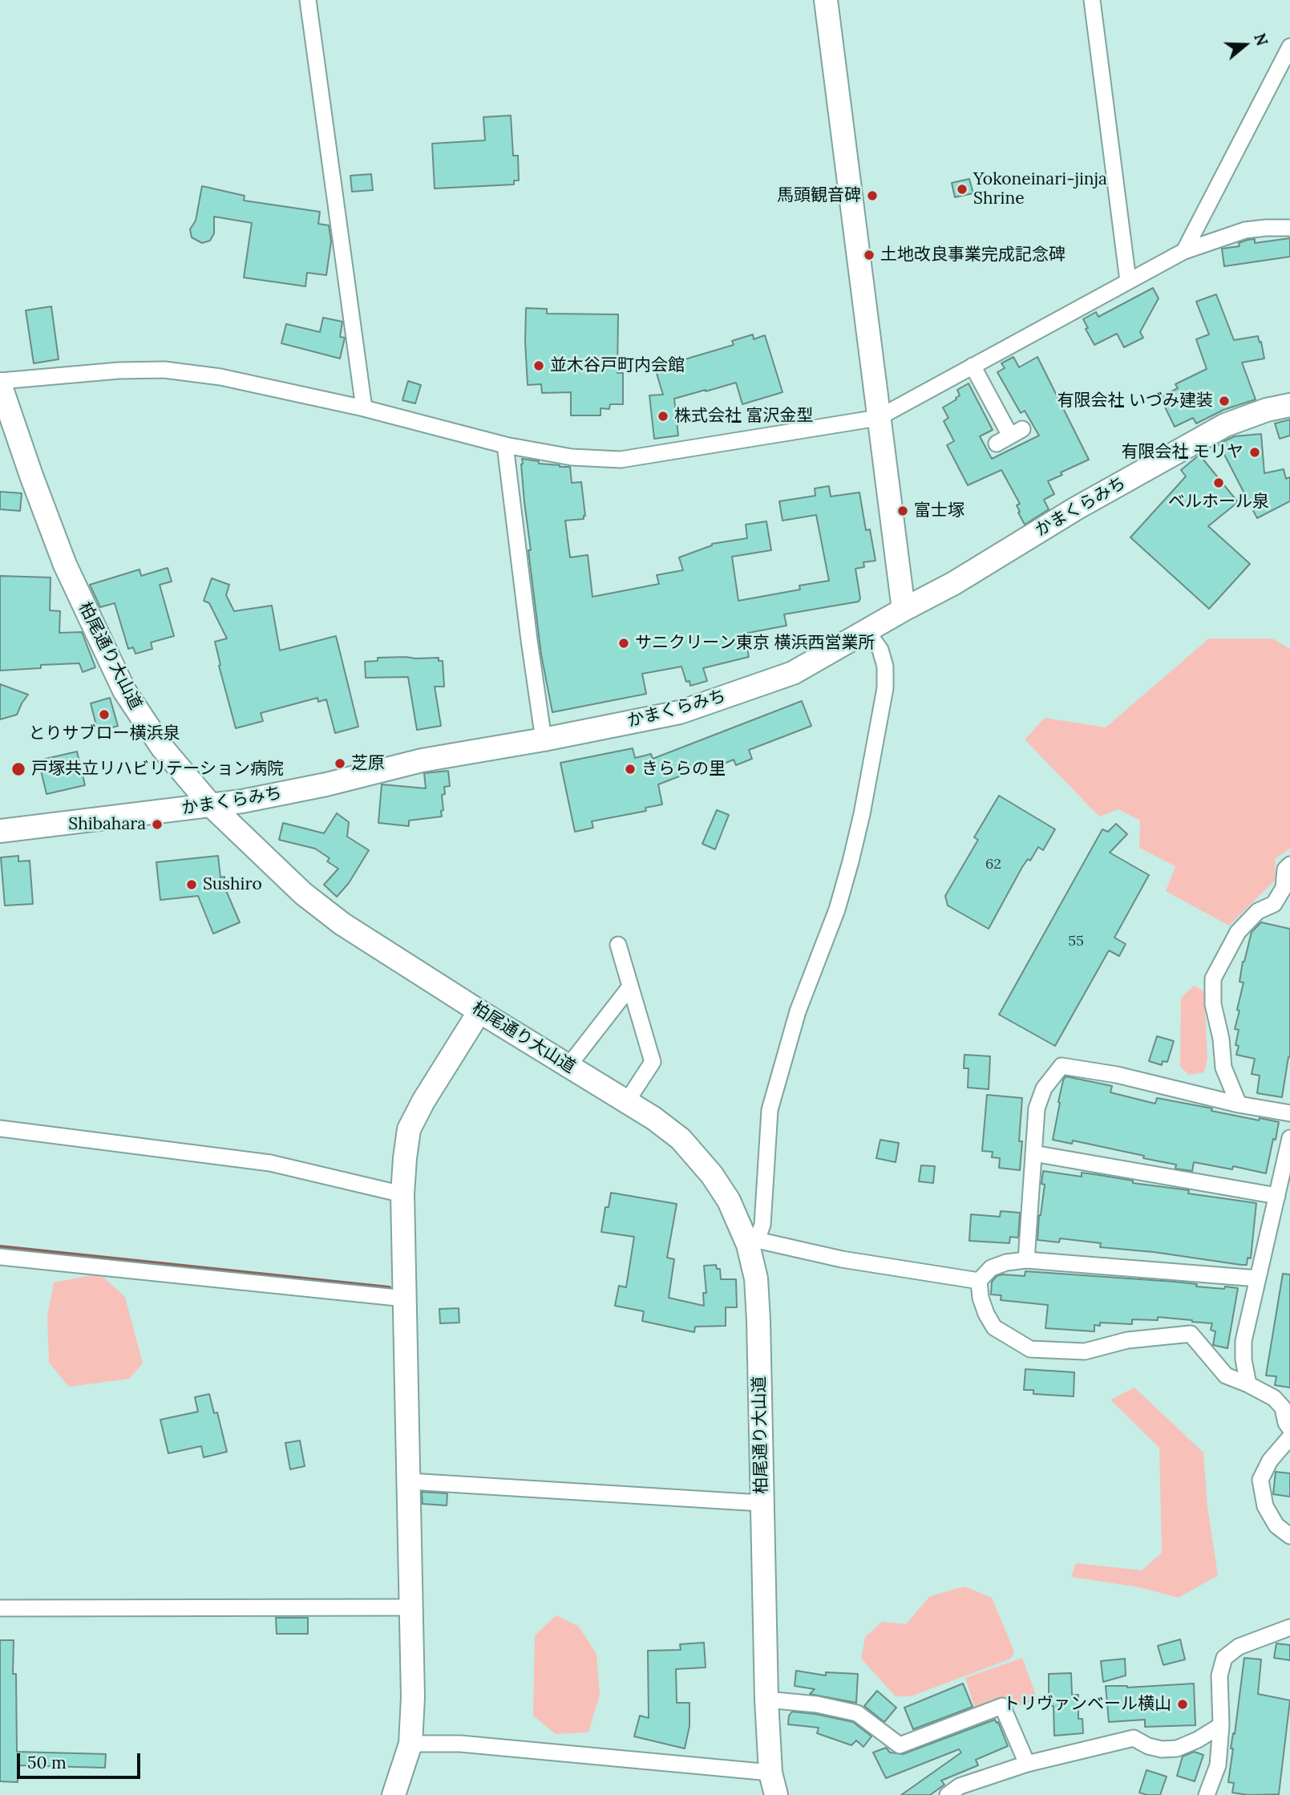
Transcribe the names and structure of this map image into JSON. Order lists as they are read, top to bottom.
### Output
{
  "streets": {
    "street": ["かまくらみち", "柏尾通り大山道"]
  },
  "crossings": [
    ["かまくらみち", "柏尾通り大山道"]
  ],
  "places": [
    "Yokoneinari-jinja Shrine",
    "馬頭観音碑",
    "土地改良事業完成記念碑",
    "並木谷戸町内会館",
    "有限会社 いづみ建装",
    "株式会社 富沢金型",
    "有限会社 モリヤ",
    "ベルホール泉",
    "富士塚",
    "サニクリーン東京 横浜西営業所",
    "とりサブロー横浜泉",
    "芝原",
    "戸塚共立リハビリテーション病院",
    "きららの里",
    "Shibahara",
    "Sushiro",
    "トリヴァンベール横山"
  ],
  "house_numbers": ["62", "55"],
  "scale_bar": "50 m",
  "north": "right"
}
